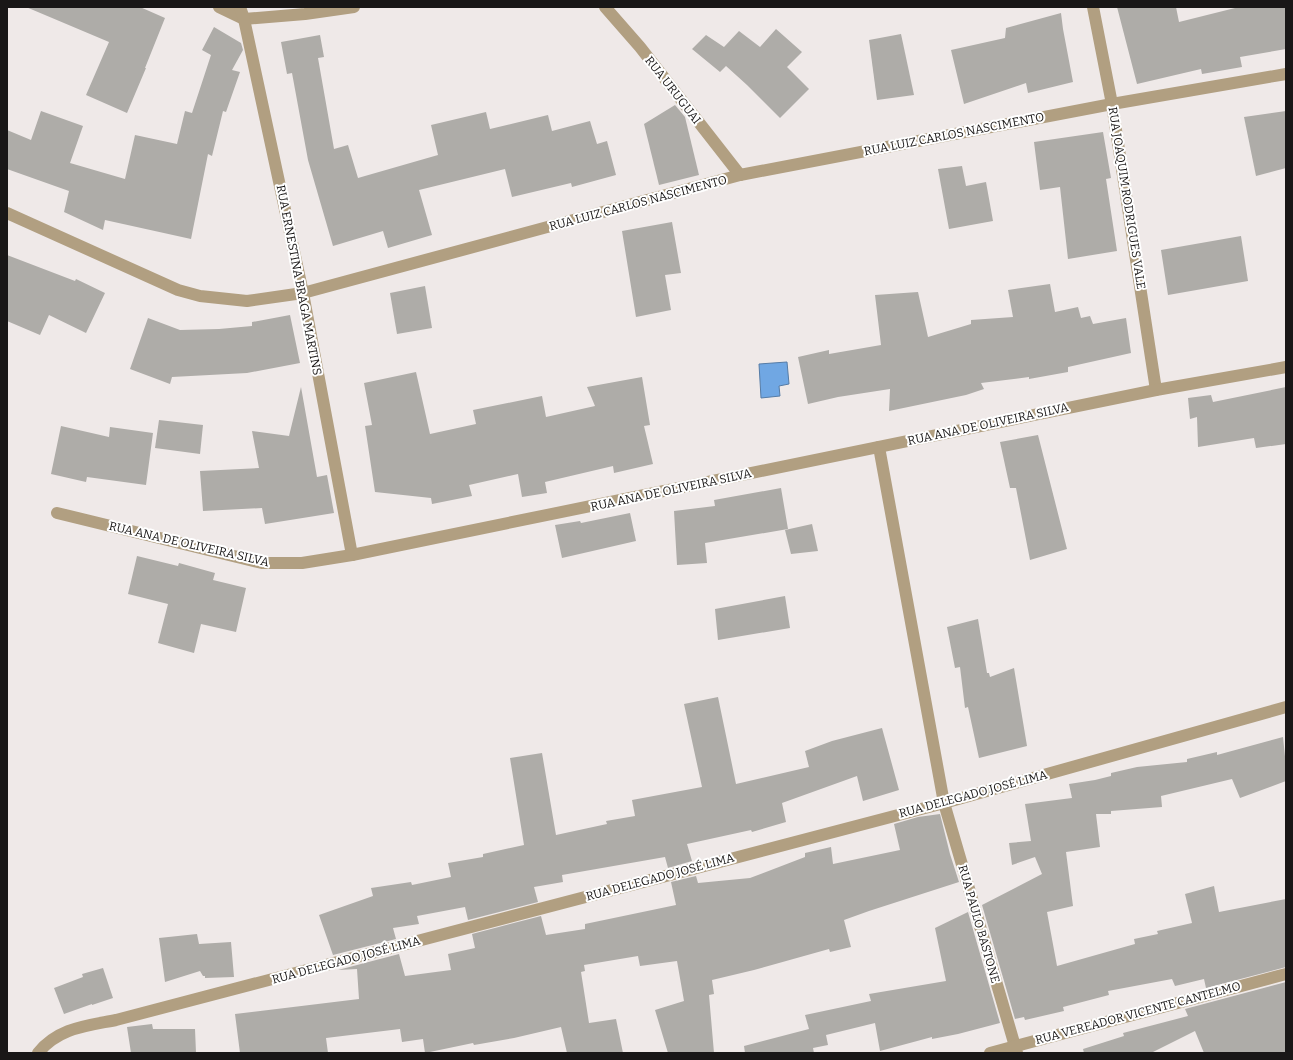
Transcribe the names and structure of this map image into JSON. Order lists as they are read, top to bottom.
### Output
{
  "streets": {
    "street": [
      "RUA URUGUAI",
      "RUA LUIZ CARLOS NASCIMENTO",
      "RUA JOAQUIM RODRIGUES VALE",
      "RUA ERNESTINA BRAGA MARTINS",
      "RUA ANA DE OLIVEIRA SILVA",
      "RUA DELEGADO JOSÉ LIMA",
      "RUA PAULO BASTONE",
      "RUA VEREADOR VICENTE CANTELMO"
    ]
  },
  "crossings": [
    ["RUA URUGUAI", "RUA LUIZ CARLOS NASCIMENTO"],
    ["RUA LUIZ CARLOS NASCIMENTO", "RUA JOAQUIM RODRIGUES VALE"],
    ["RUA LUIZ CARLOS NASCIMENTO", "RUA ERNESTINA BRAGA MARTINS"],
    ["RUA JOAQUIM RODRIGUES VALE", "RUA ANA DE OLIVEIRA SILVA"],
    ["RUA ERNESTINA BRAGA MARTINS", "RUA ANA DE OLIVEIRA SILVA"],
    ["RUA ANA DE OLIVEIRA SILVA", "RUA PAULO BASTONE"],
    ["RUA DELEGADO JOSÉ LIMA", "RUA PAULO BASTONE"],
    ["RUA PAULO BASTONE", "RUA VEREADOR VICENTE CANTELMO"]
  ]
}
